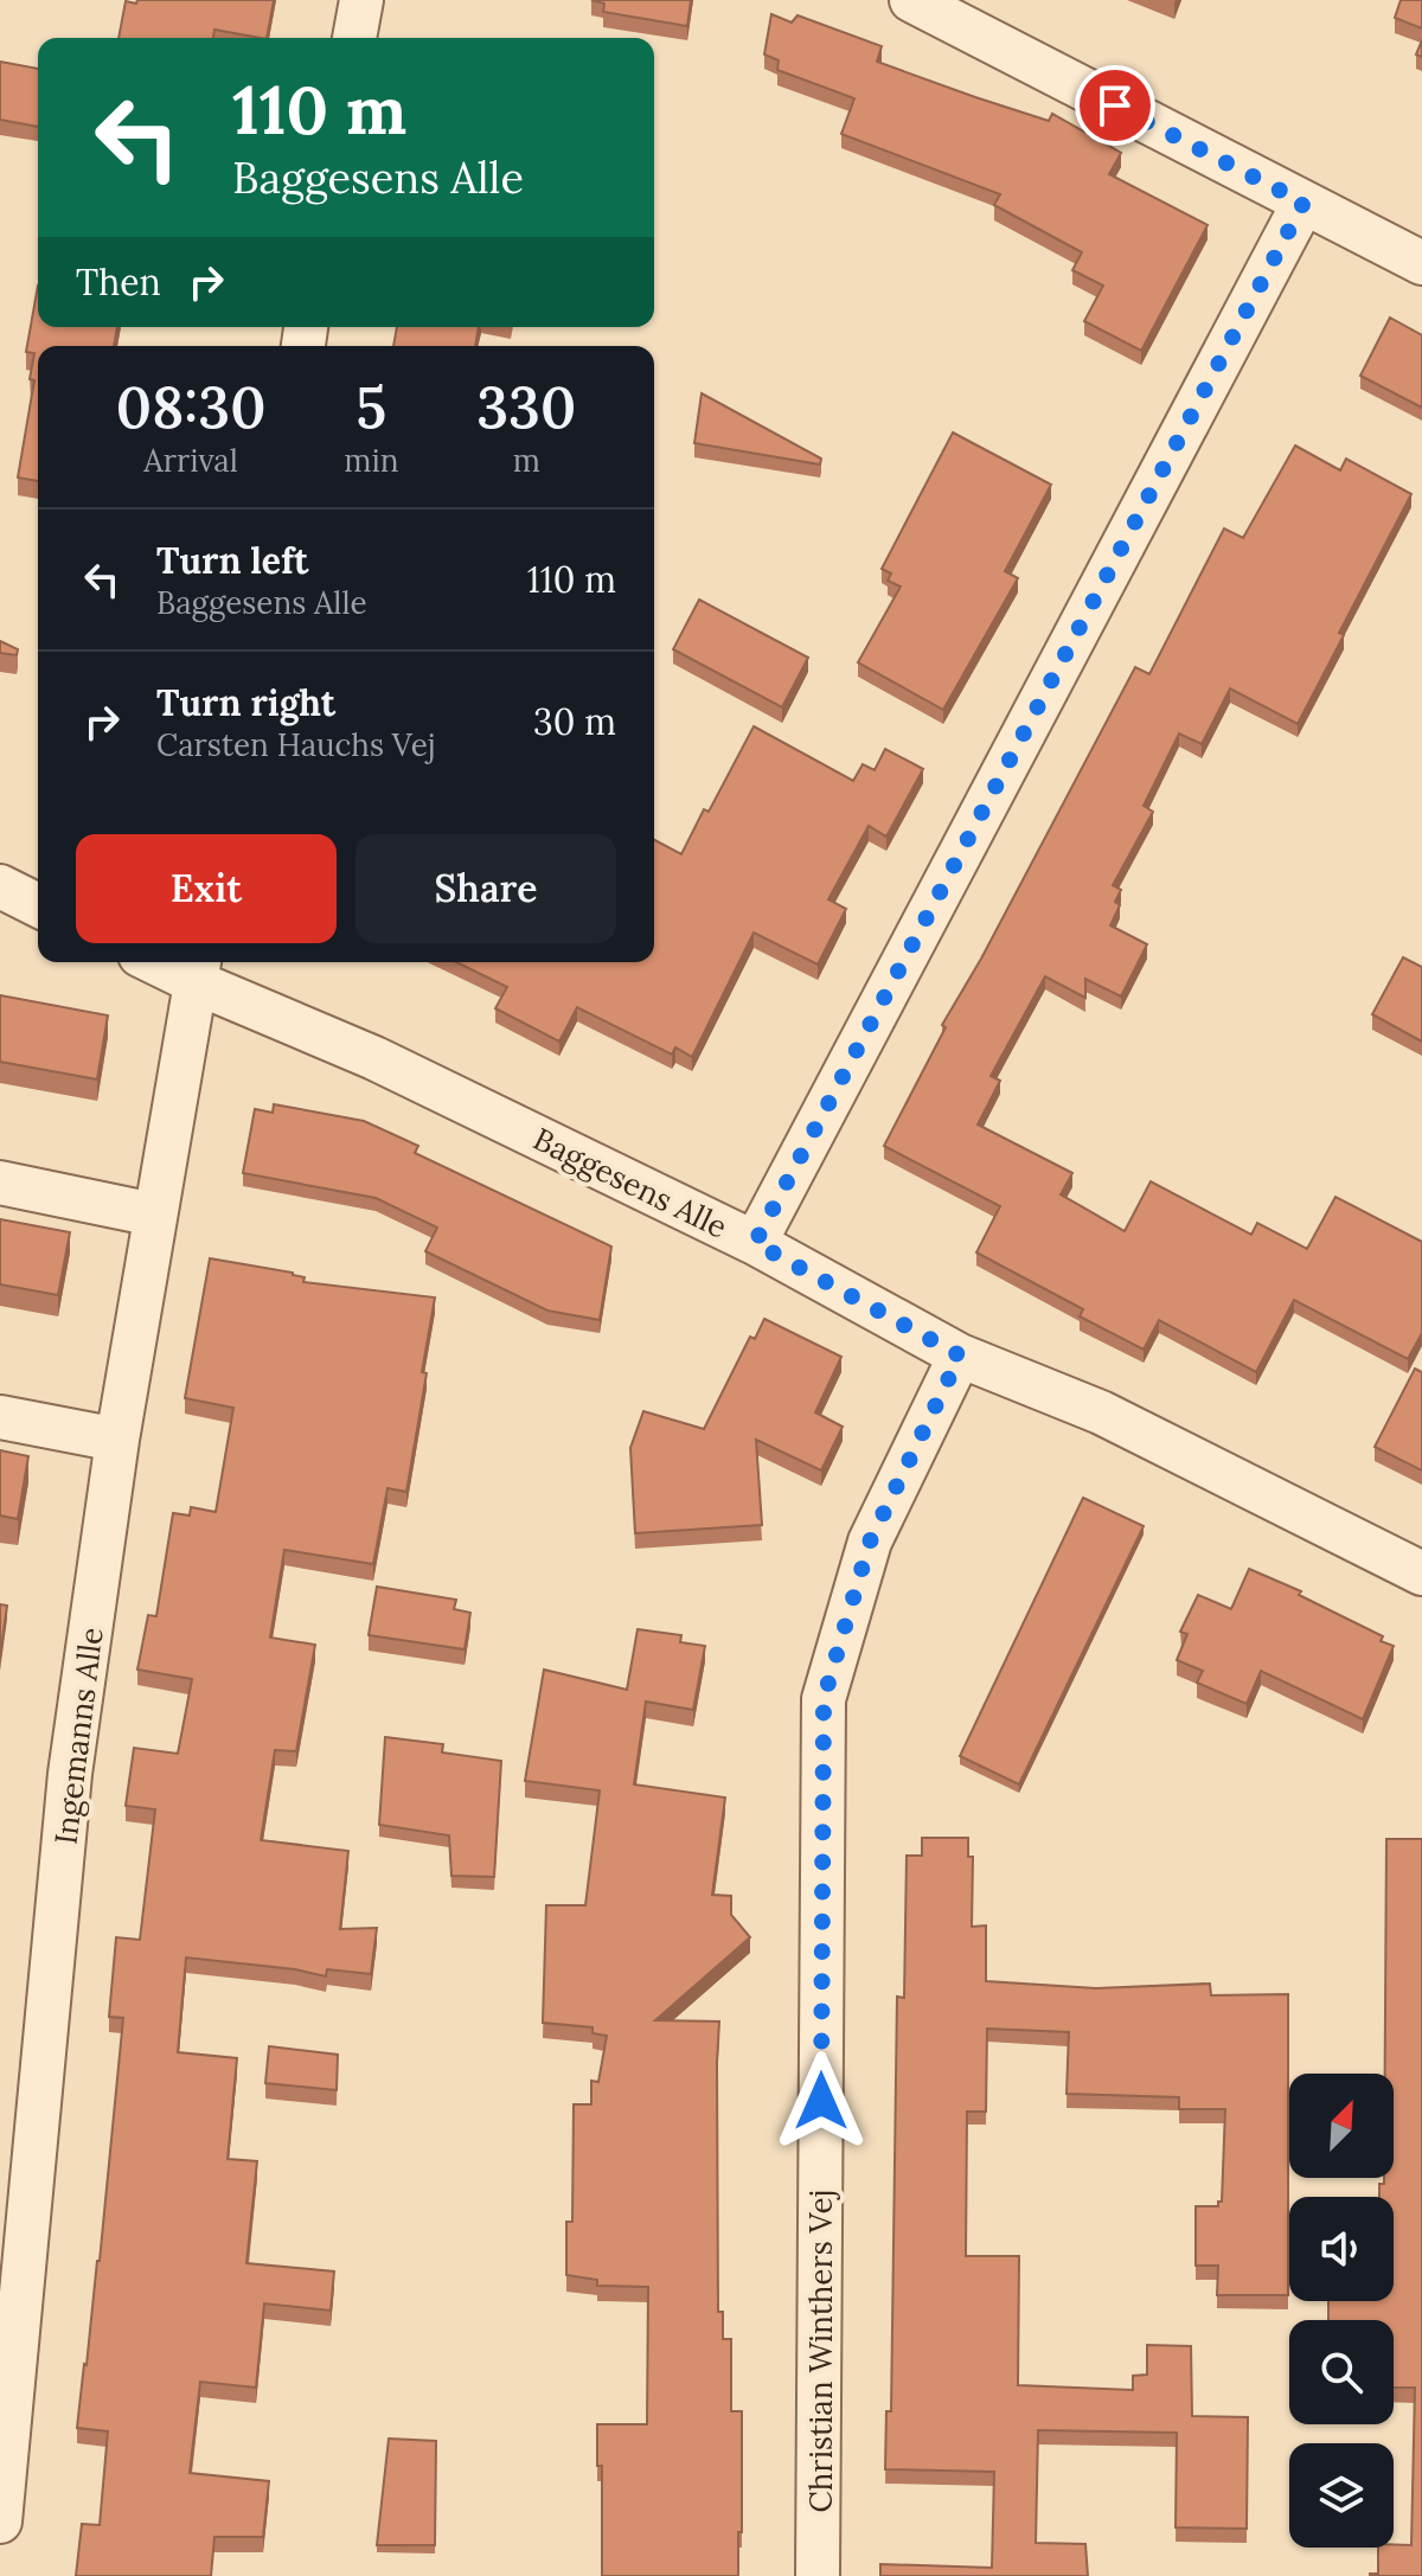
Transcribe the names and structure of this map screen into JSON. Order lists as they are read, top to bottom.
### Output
{
  "streets": {
    "street": ["Baggesens Alle", "Ingemanns Alle", "Christian Winthers Vej"]
  },
  "crossings": [
    ["Baggesens Alle", "Ingemanns Alle"],
    ["Baggesens Alle", "Christian Winthers Vej"]
  ],
  "north": "top right",
  "page": {
    "turn": ["110 m", "Baggesens Alle"],
    "then": "Then",
    "eta": [
      "08:30",
      "Arrival",
      "5",
      "min",
      "330",
      "m"
    ],
    "list": [
      {
        "name": "Turn left",
        "note": "Baggesens Alle",
        "value": "110 m"
      },
      {
        "name": "Turn right",
        "note": "Carsten Hauchs Vej",
        "value": "30 m"
      }
    ],
    "buttons": ["Exit", "Share"]
  }
}
